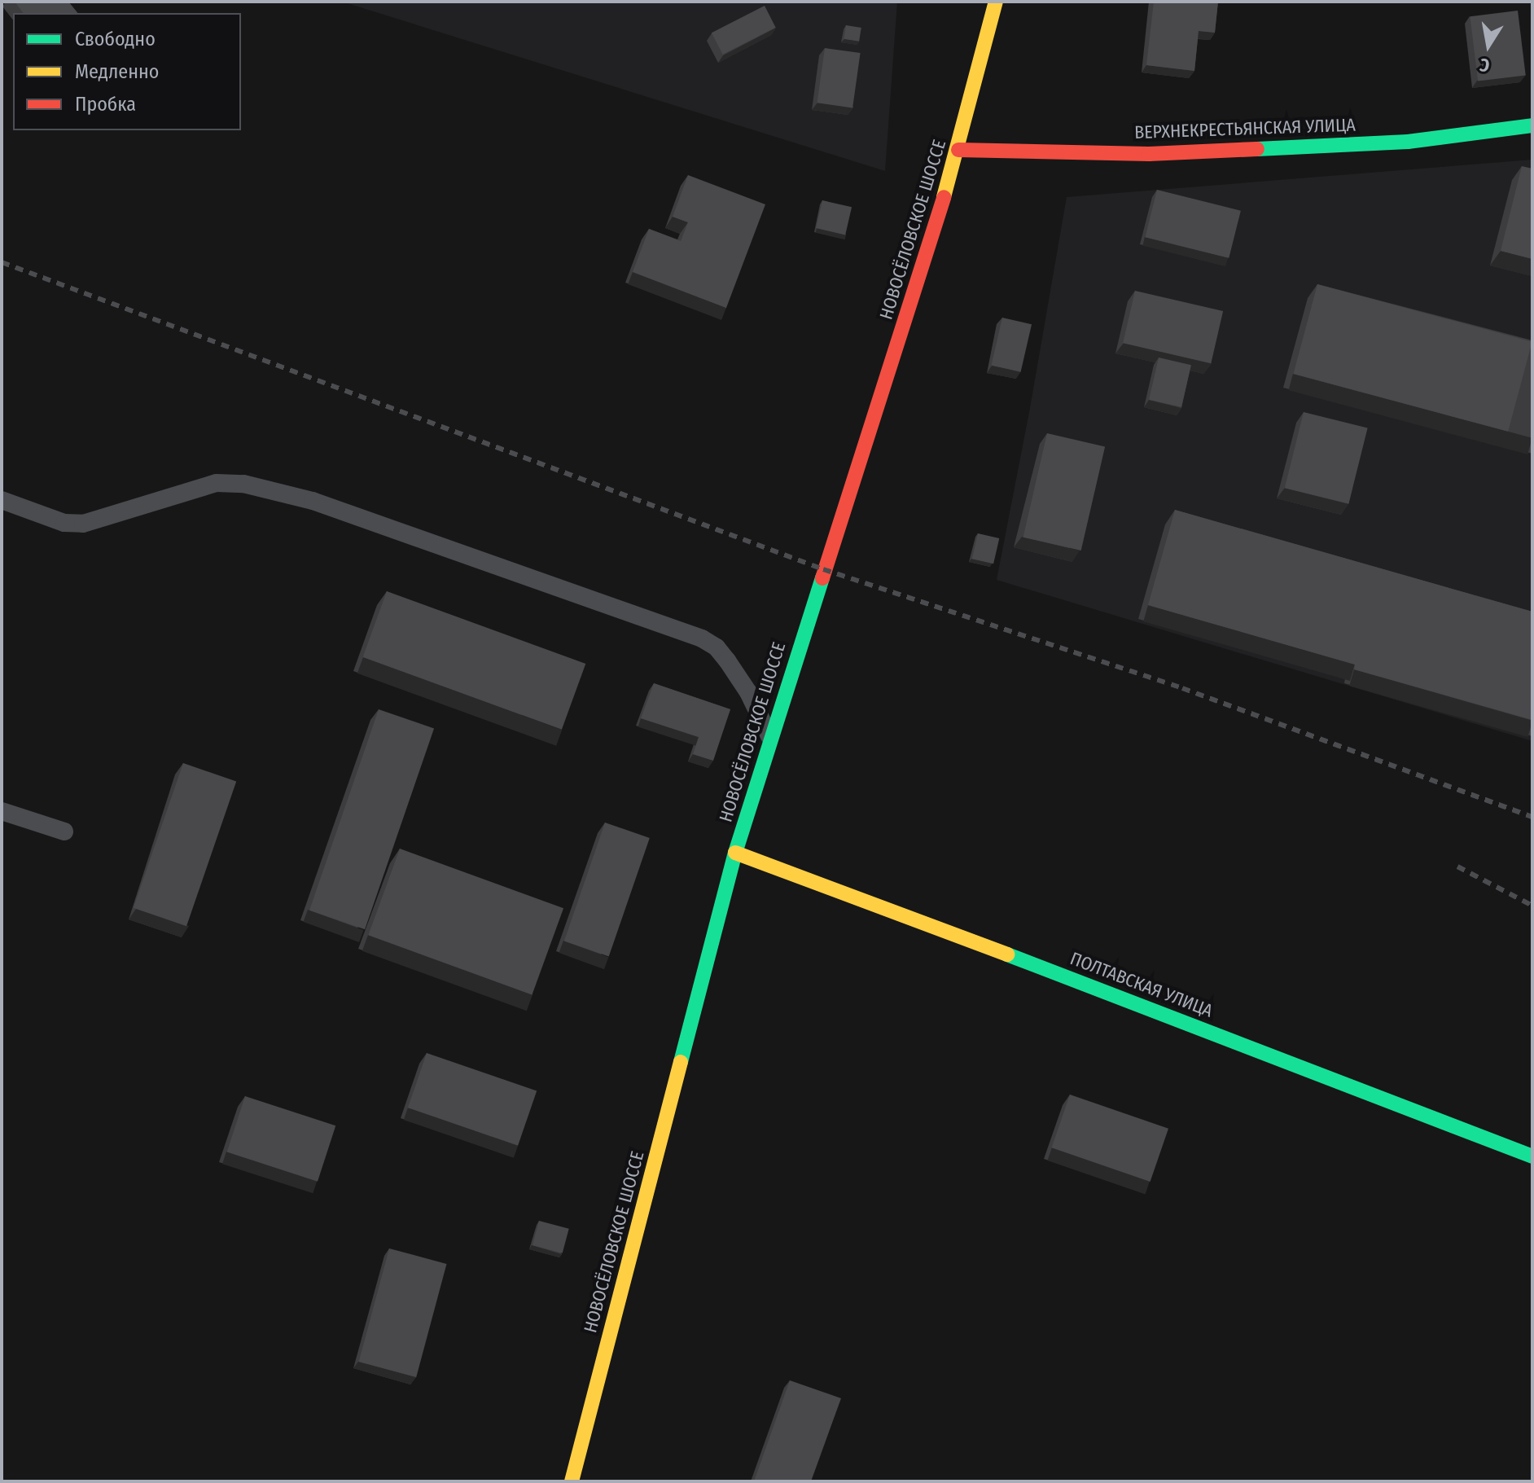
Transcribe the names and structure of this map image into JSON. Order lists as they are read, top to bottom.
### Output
{
  "streets": {
    "main road": ["ВЕРХНЕКРЕСТЬЯНСКАЯ УЛИЦА", "НОВОСЁЛОВСКОЕ ШОССЕ", "ПОЛТАВСКАЯ УЛИЦА"]
  },
  "crossings": [
    ["ВЕРХНЕКРЕСТЬЯНСКАЯ УЛИЦА", "НОВОСЁЛОВСКОЕ ШОССЕ"],
    ["НОВОСЁЛОВСКОЕ ШОССЕ", "ПОЛТАВСКАЯ УЛИЦА"]
  ],
  "legend": ["Свободно", "Медленно", "Пробка"],
  "north": "bottom"
}
